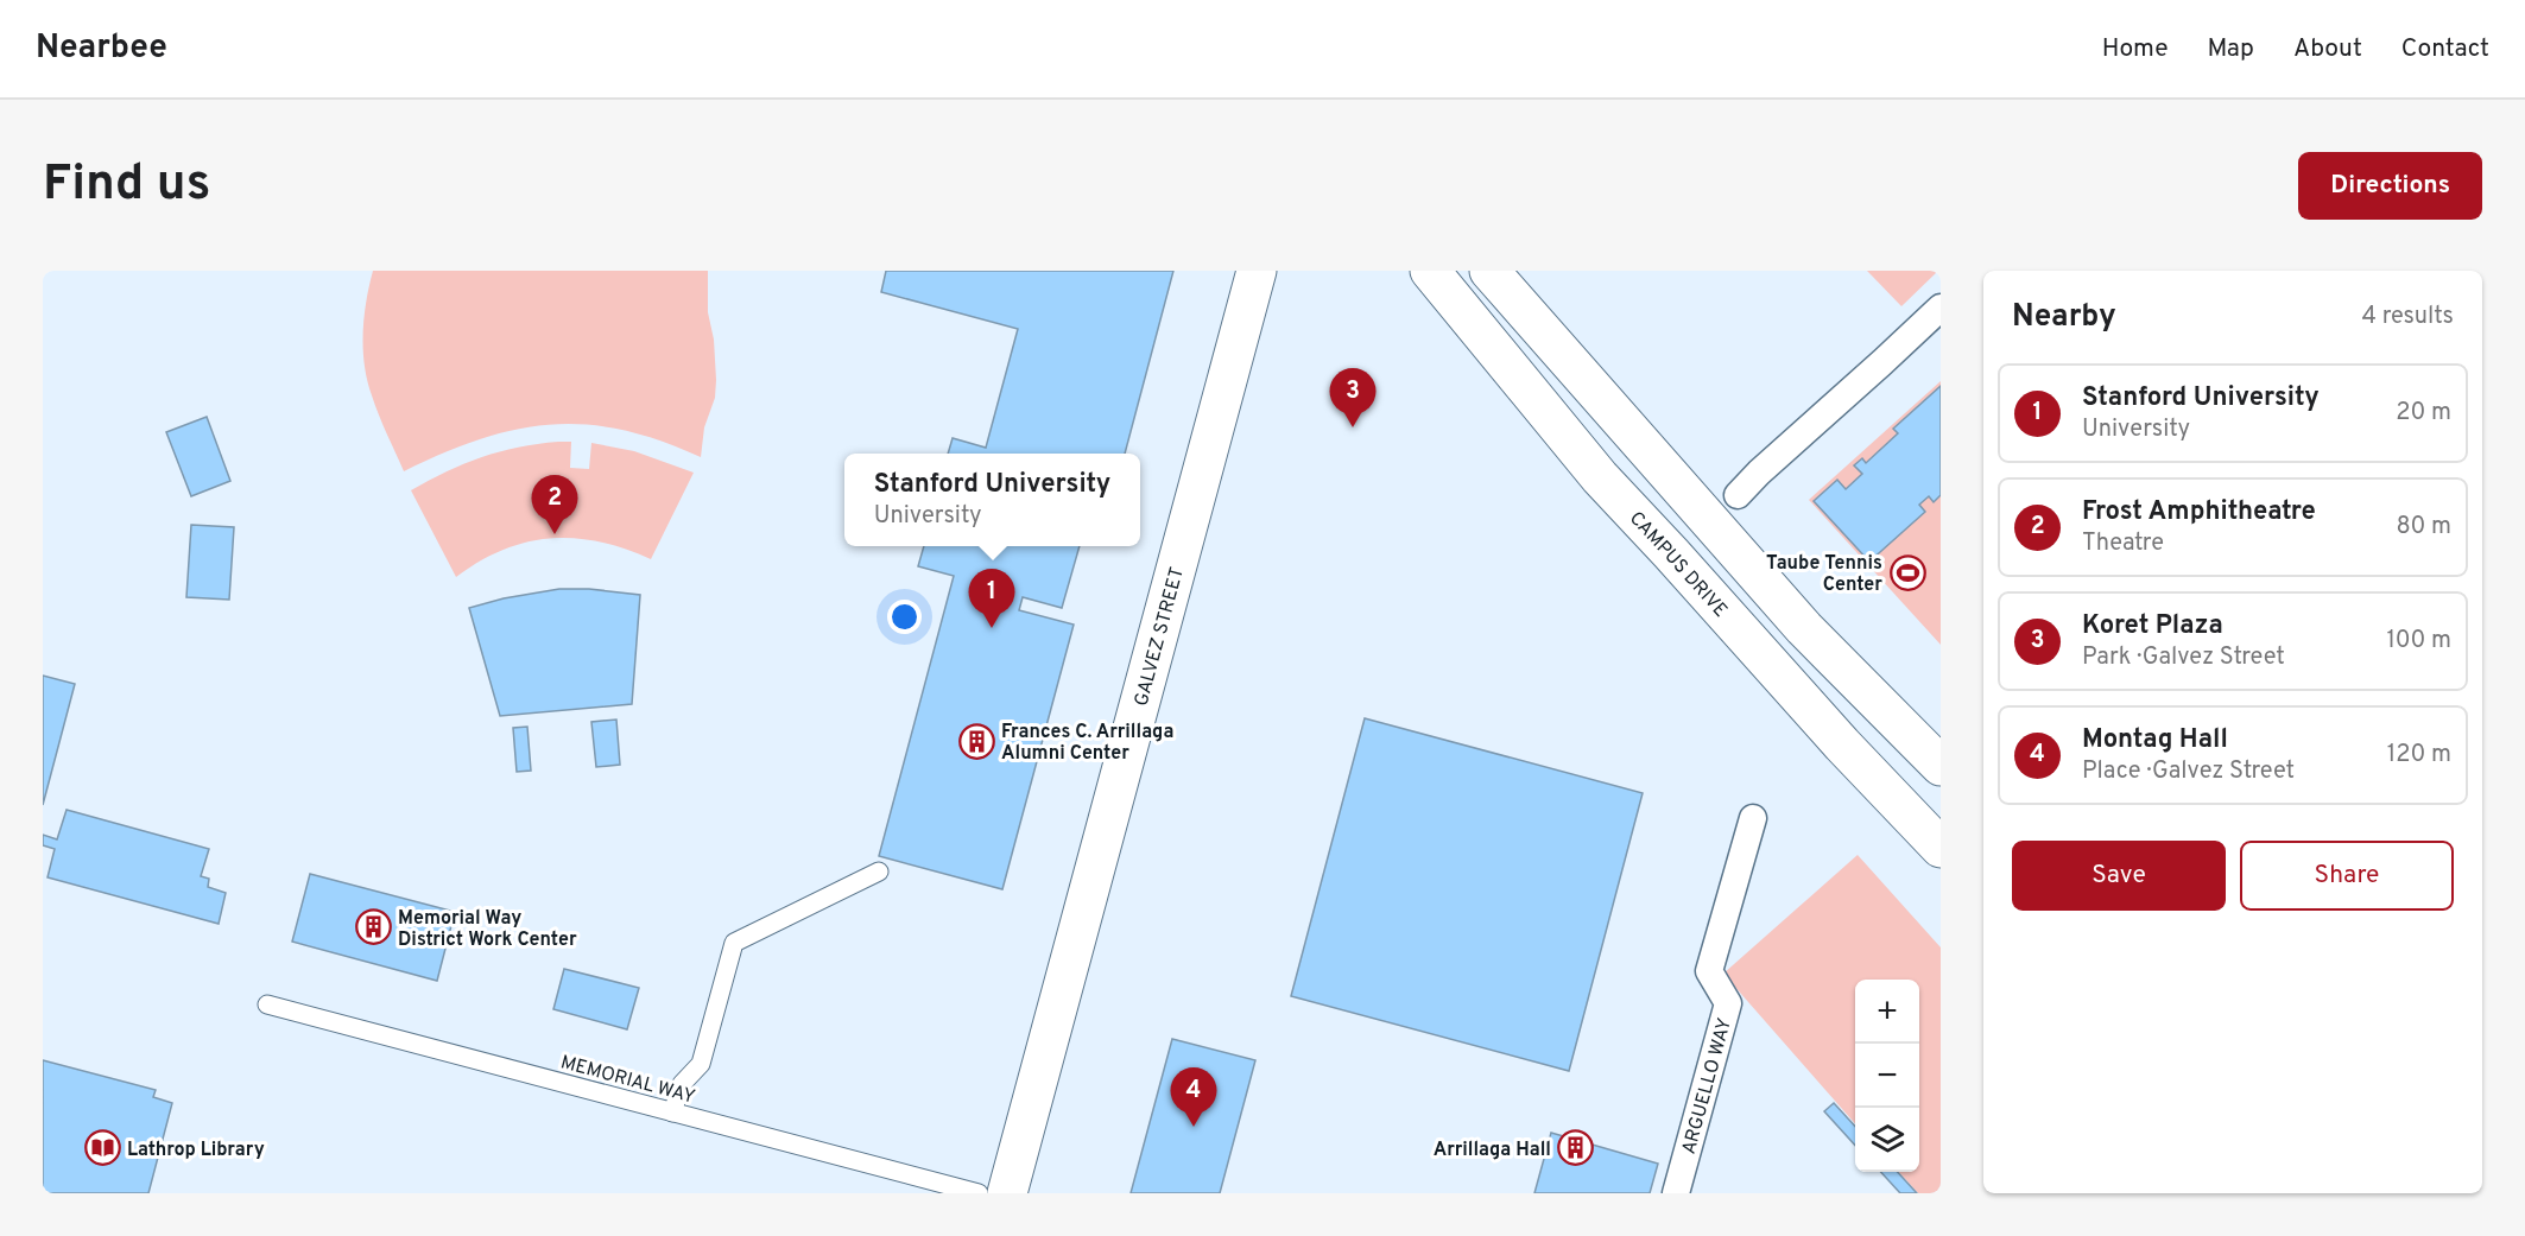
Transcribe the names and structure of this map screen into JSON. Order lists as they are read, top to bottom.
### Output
{
  "streets": {
    "street": ["CAMPUS DRIVE", "GALVEZ STREET", "ARGUELLO WAY"],
    "lane": ["MEMORIAL WAY"]
  },
  "places": {
    "sports": ["Taube Tennis Center"],
    "building": ["Frances C. Arrillaga Alumni Center", "Memorial Way District Work Center", "Arrillaga Hall"],
    "library": ["Lathrop Library"]
  },
  "page": {
    "header": "Nearbee",
    "nav": [
      "Home",
      "Map",
      "About",
      "Contact"
    ],
    "buttons": [
      "Directions",
      ["Save", "Share"]
    ],
    "title": "Find us",
    "heading": ["Nearby", "4 results"],
    "list": [
      {
        "mark": "1",
        "name": "Stanford University",
        "note": "University",
        "value": "20 m"
      },
      {
        "mark": "2",
        "name": "Frost Amphitheatre",
        "note": "Theatre",
        "value": "80 m"
      },
      {
        "mark": "3",
        "name": "Koret Plaza",
        "note": "Park · Galvez Street",
        "value": "100 m"
      },
      {
        "mark": "4",
        "name": "Montag Hall",
        "note": "Place · Galvez Street",
        "value": "120 m"
      }
    ],
    "pins": [
      "3",
      "2",
      "1",
      "4"
    ],
    "popup": ["Stanford University", "University"],
    "map_buttons": ["+", "−"]
  }
}
